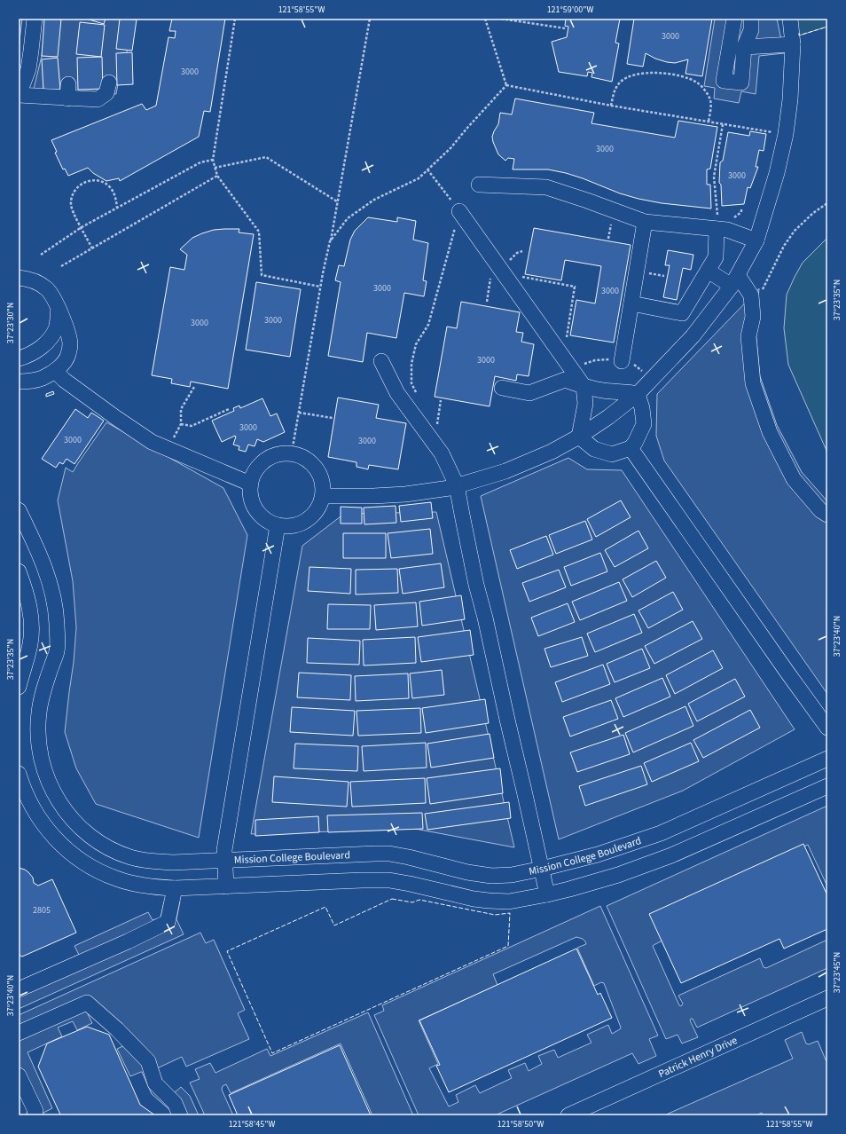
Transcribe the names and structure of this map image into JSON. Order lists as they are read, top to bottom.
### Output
{
  "streets": {
    "street": ["Mission College Boulevard", "Patrick Henry Drive"]
  },
  "house_numbers": [
    "3000",
    "3000",
    "3000",
    "3000",
    "3000",
    "3000",
    "3000",
    "3000",
    "3000",
    "3000",
    "3000",
    "3000",
    "2805"
  ],
  "coordinates": [
    "121°58'55\"W",
    "121°59'00\"W",
    "37°23'35\"N",
    "37°23'30\"N",
    "37°23'40\"N",
    "37°23'45\"N",
    "121°58'45\"W",
    "121°58'50\"W"
  ]
}
